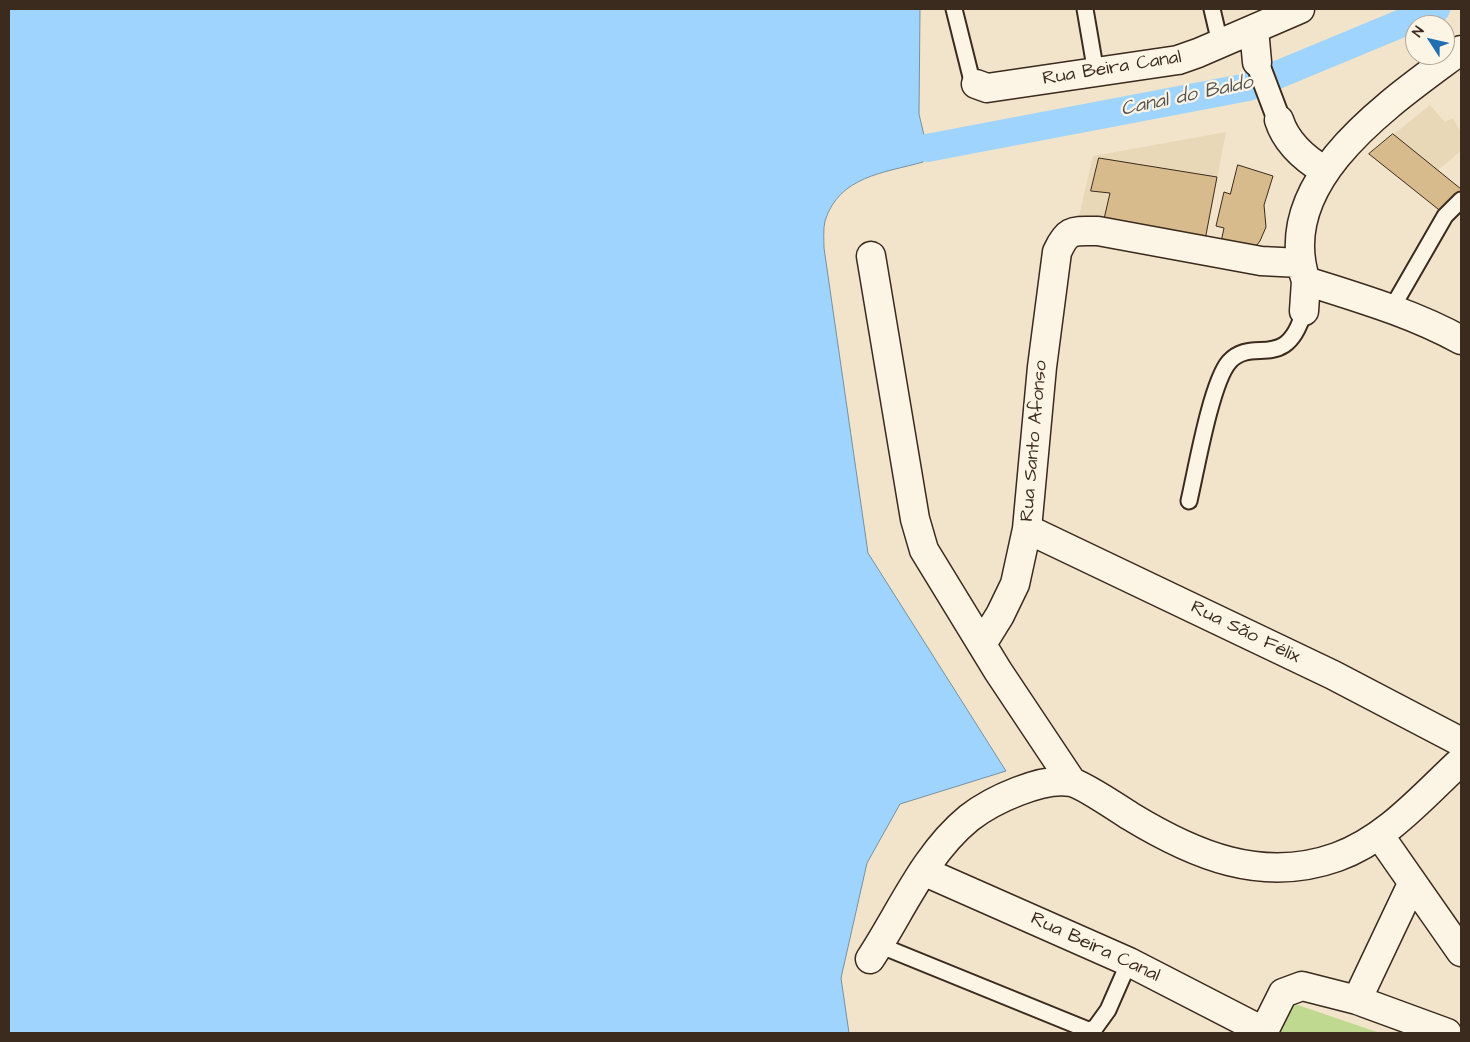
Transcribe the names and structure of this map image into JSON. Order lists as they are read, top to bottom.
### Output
{
  "streets": {
    "street": ["Rua Beira Canal", "Rua Santo Afonso", "Rua São Félix"]
  },
  "crossings": [
    ["Rua Santo Afonso", "Rua São Félix"]
  ],
  "water": ["Canal do Baldo"],
  "north": "top left"
}
